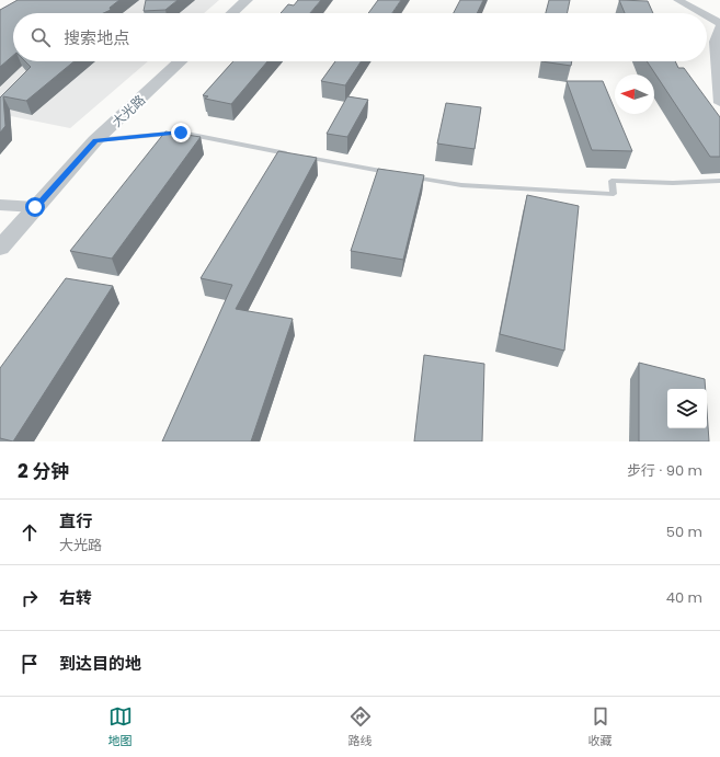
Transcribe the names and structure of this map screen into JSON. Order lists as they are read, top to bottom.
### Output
{
  "streets": {
    "street": ["大光路"]
  },
  "north": "left",
  "page": {
    "search": "搜索地点",
    "heading": ["2 分钟", "步行 · 90 m"],
    "list": [
      ["直行", "大光路", "50 m"],
      ["右转", "40 m"],
      "到达目的地"
    ],
    "nav": ["地图", "路线", "收藏"]
  }
}
